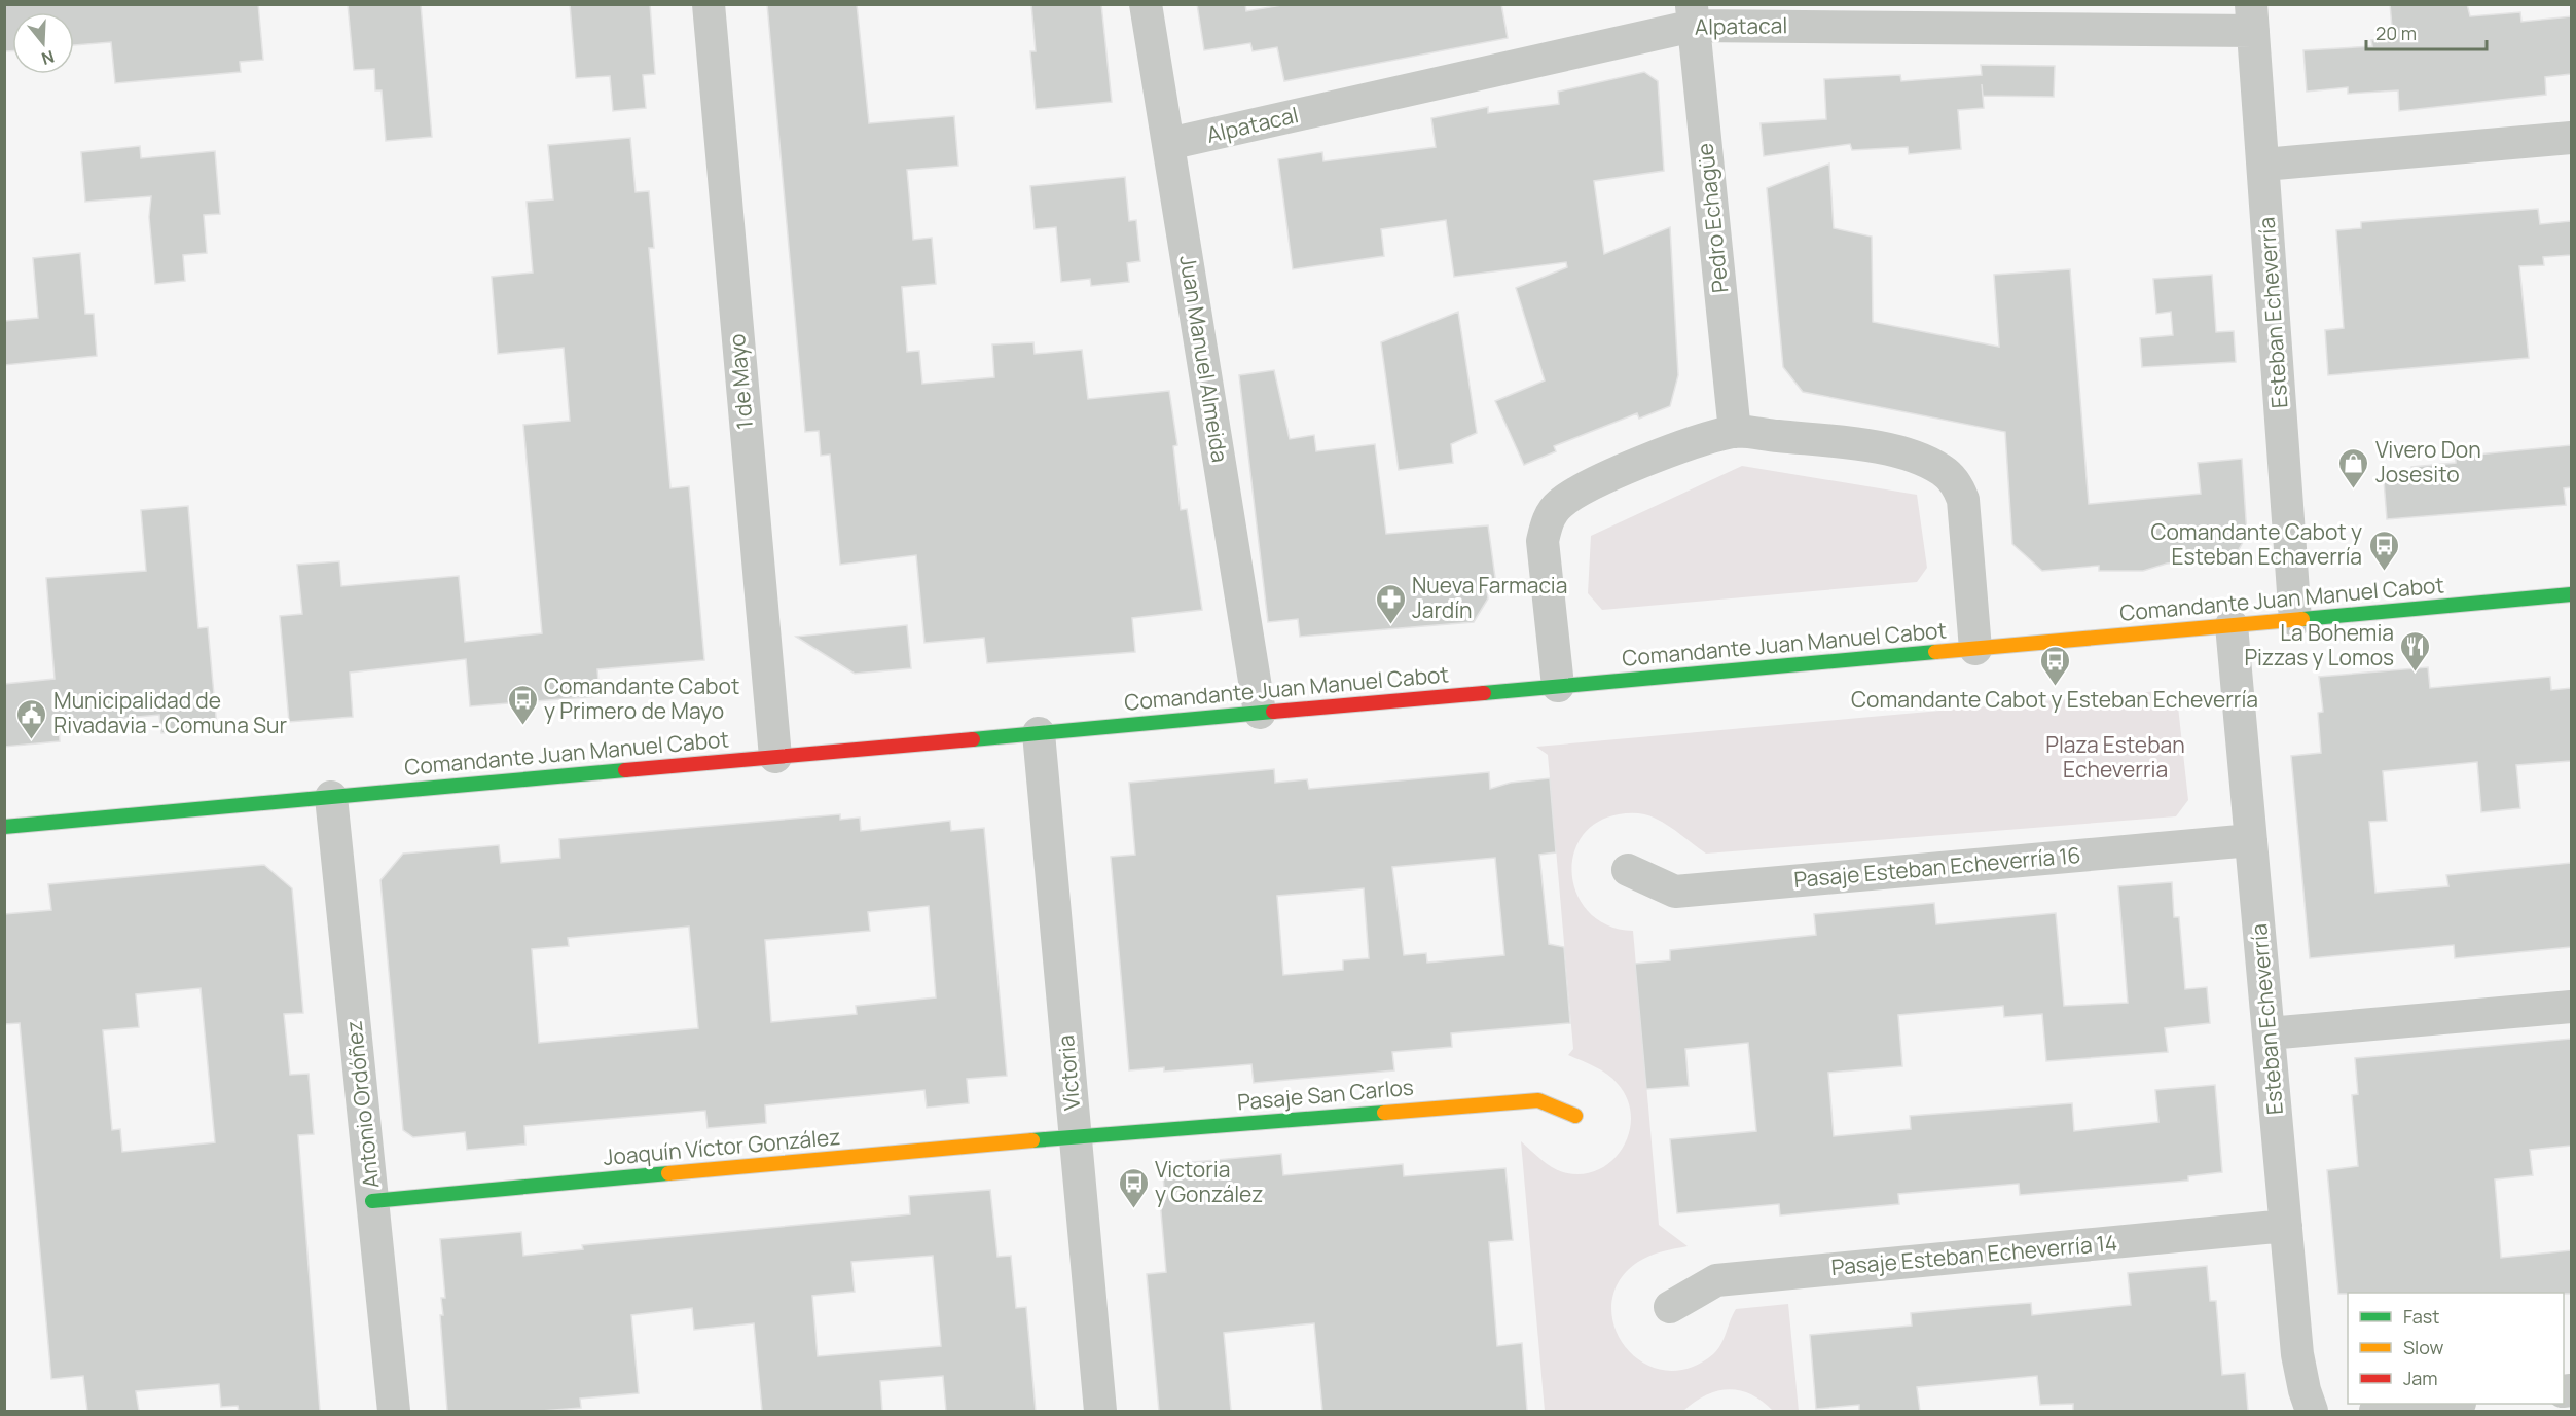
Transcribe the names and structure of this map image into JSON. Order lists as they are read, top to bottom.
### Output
{
  "streets": {
    "main road": ["Comandante Juan Manuel Cabot", "Pasaje San Carlos", "Joaquín Víctor González"],
    "street": [
      "Alpatacal",
      "Pedro Echagüe",
      "Esteban Echeverría",
      "Juan Manuel Almeida",
      "1 de Mayo",
      "Pasaje Esteban Echeverría 16",
      "Victoria",
      "Antonio Ordóñez",
      "Pasaje Esteban Echeverría 14"
    ]
  },
  "crossings": [
    ["Alpatacal", "Pedro Echagüe"],
    ["Alpatacal", "Esteban Echeverría"],
    ["Alpatacal", "Juan Manuel Almeida"],
    ["Esteban Echeverría", "Comandante Juan Manuel Cabot"],
    ["Esteban Echeverría", "Pasaje Esteban Echeverría 16"],
    ["Esteban Echeverría", "Pasaje Esteban Echeverría 14"],
    ["Juan Manuel Almeida", "Comandante Juan Manuel Cabot"],
    ["1 de Mayo", "Comandante Juan Manuel Cabot"],
    ["Comandante Juan Manuel Cabot", "Victoria"],
    ["Comandante Juan Manuel Cabot", "Antonio Ordóñez"],
    ["Victoria", "Pasaje San Carlos"],
    ["Victoria", "Joaquín Víctor González"],
    ["Pasaje San Carlos", "Joaquín Víctor González"],
    ["Antonio Ordóñez", "Joaquín Víctor González"]
  ],
  "parks": ["Plaza Esteban Echeverria"],
  "places": {
    "shop": ["Vivero Don Josesito"],
    "bus stop": [
      "Comandante Cabot y Esteban Echaverría",
      "Comandante Cabot y Esteban Echeverría",
      "Comandante Cabot y Primero de Mayo",
      "Victoria y González"
    ],
    "pharmacy": ["Nueva Farmacia Jardín"],
    "restaurant": ["La Bohemia Pizzas y Lomos"],
    "public building": ["Municipalidad de Rivadavia - Comuna Sur"]
  },
  "legend": ["Fast", "Slow", "Jam"],
  "scale_bar": "20 m",
  "north": "bottom"
}
